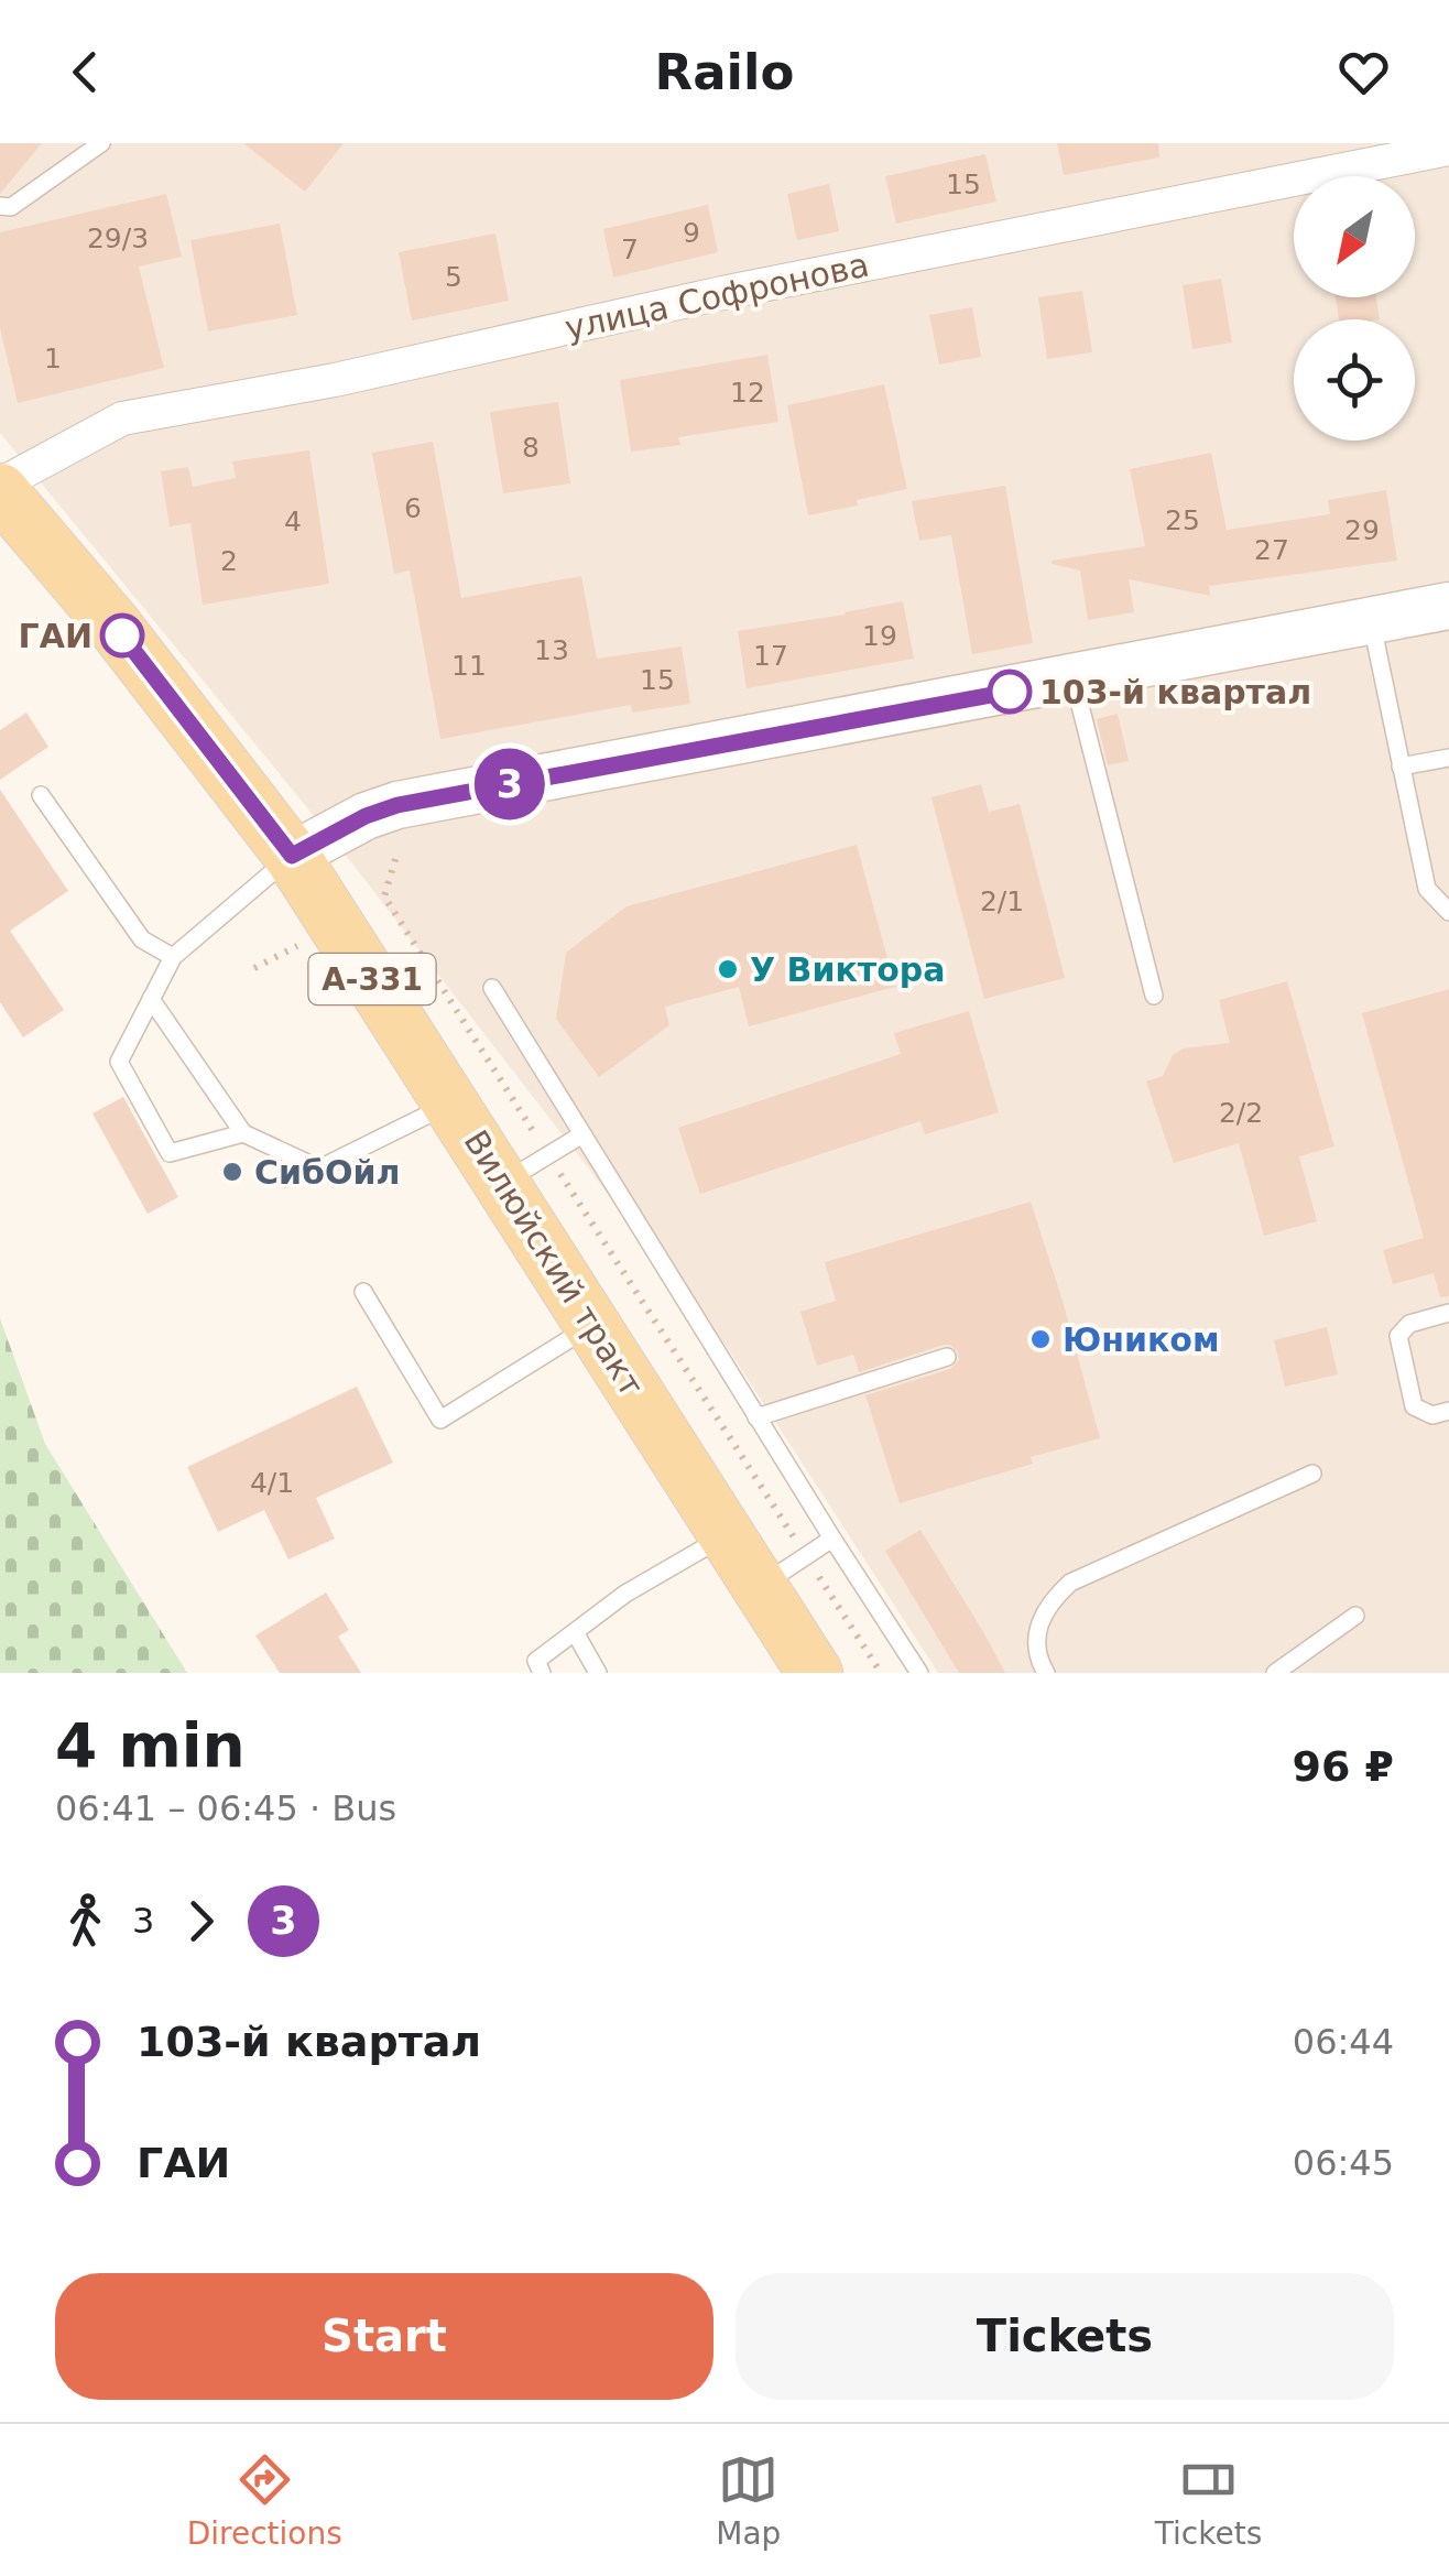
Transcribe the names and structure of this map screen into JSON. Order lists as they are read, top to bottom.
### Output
{
  "streets": {
    "main road": ["А-331", "Вилюйский тракт"],
    "street": ["улица Софронова"]
  },
  "crossings": [
    ["улица Софронова", "А-331"],
    ["А-331", "Вилюйский тракт"]
  ],
  "places": [
    "ГАИ",
    "103-й квартал",
    "У Виктора",
    "СибОйл",
    "Юником"
  ],
  "lines": ["bus line 3"],
  "house_numbers": [
    "15",
    "9",
    "29/3",
    "7",
    "5",
    "1",
    "12",
    "8",
    "6",
    "25",
    "4",
    "29",
    "27",
    "2",
    "19",
    "13",
    "17",
    "11",
    "15",
    "2/1",
    "2/2",
    "4/1"
  ],
  "north": "bottom left",
  "page": {
    "header": "Railo",
    "on_map": "3",
    "heading": ["4 min", "06:41 – 06:45 · Bus", "96 ₽"],
    "legs": ["3", "3"],
    "list": [
      {
        "name": "103-й квартал",
        "value": "06:44"
      },
      {
        "name": "ГАИ",
        "value": "06:45"
      }
    ],
    "buttons": ["Start", "Tickets"],
    "tabs": ["Directions", "Map", "Tickets"]
  }
}
